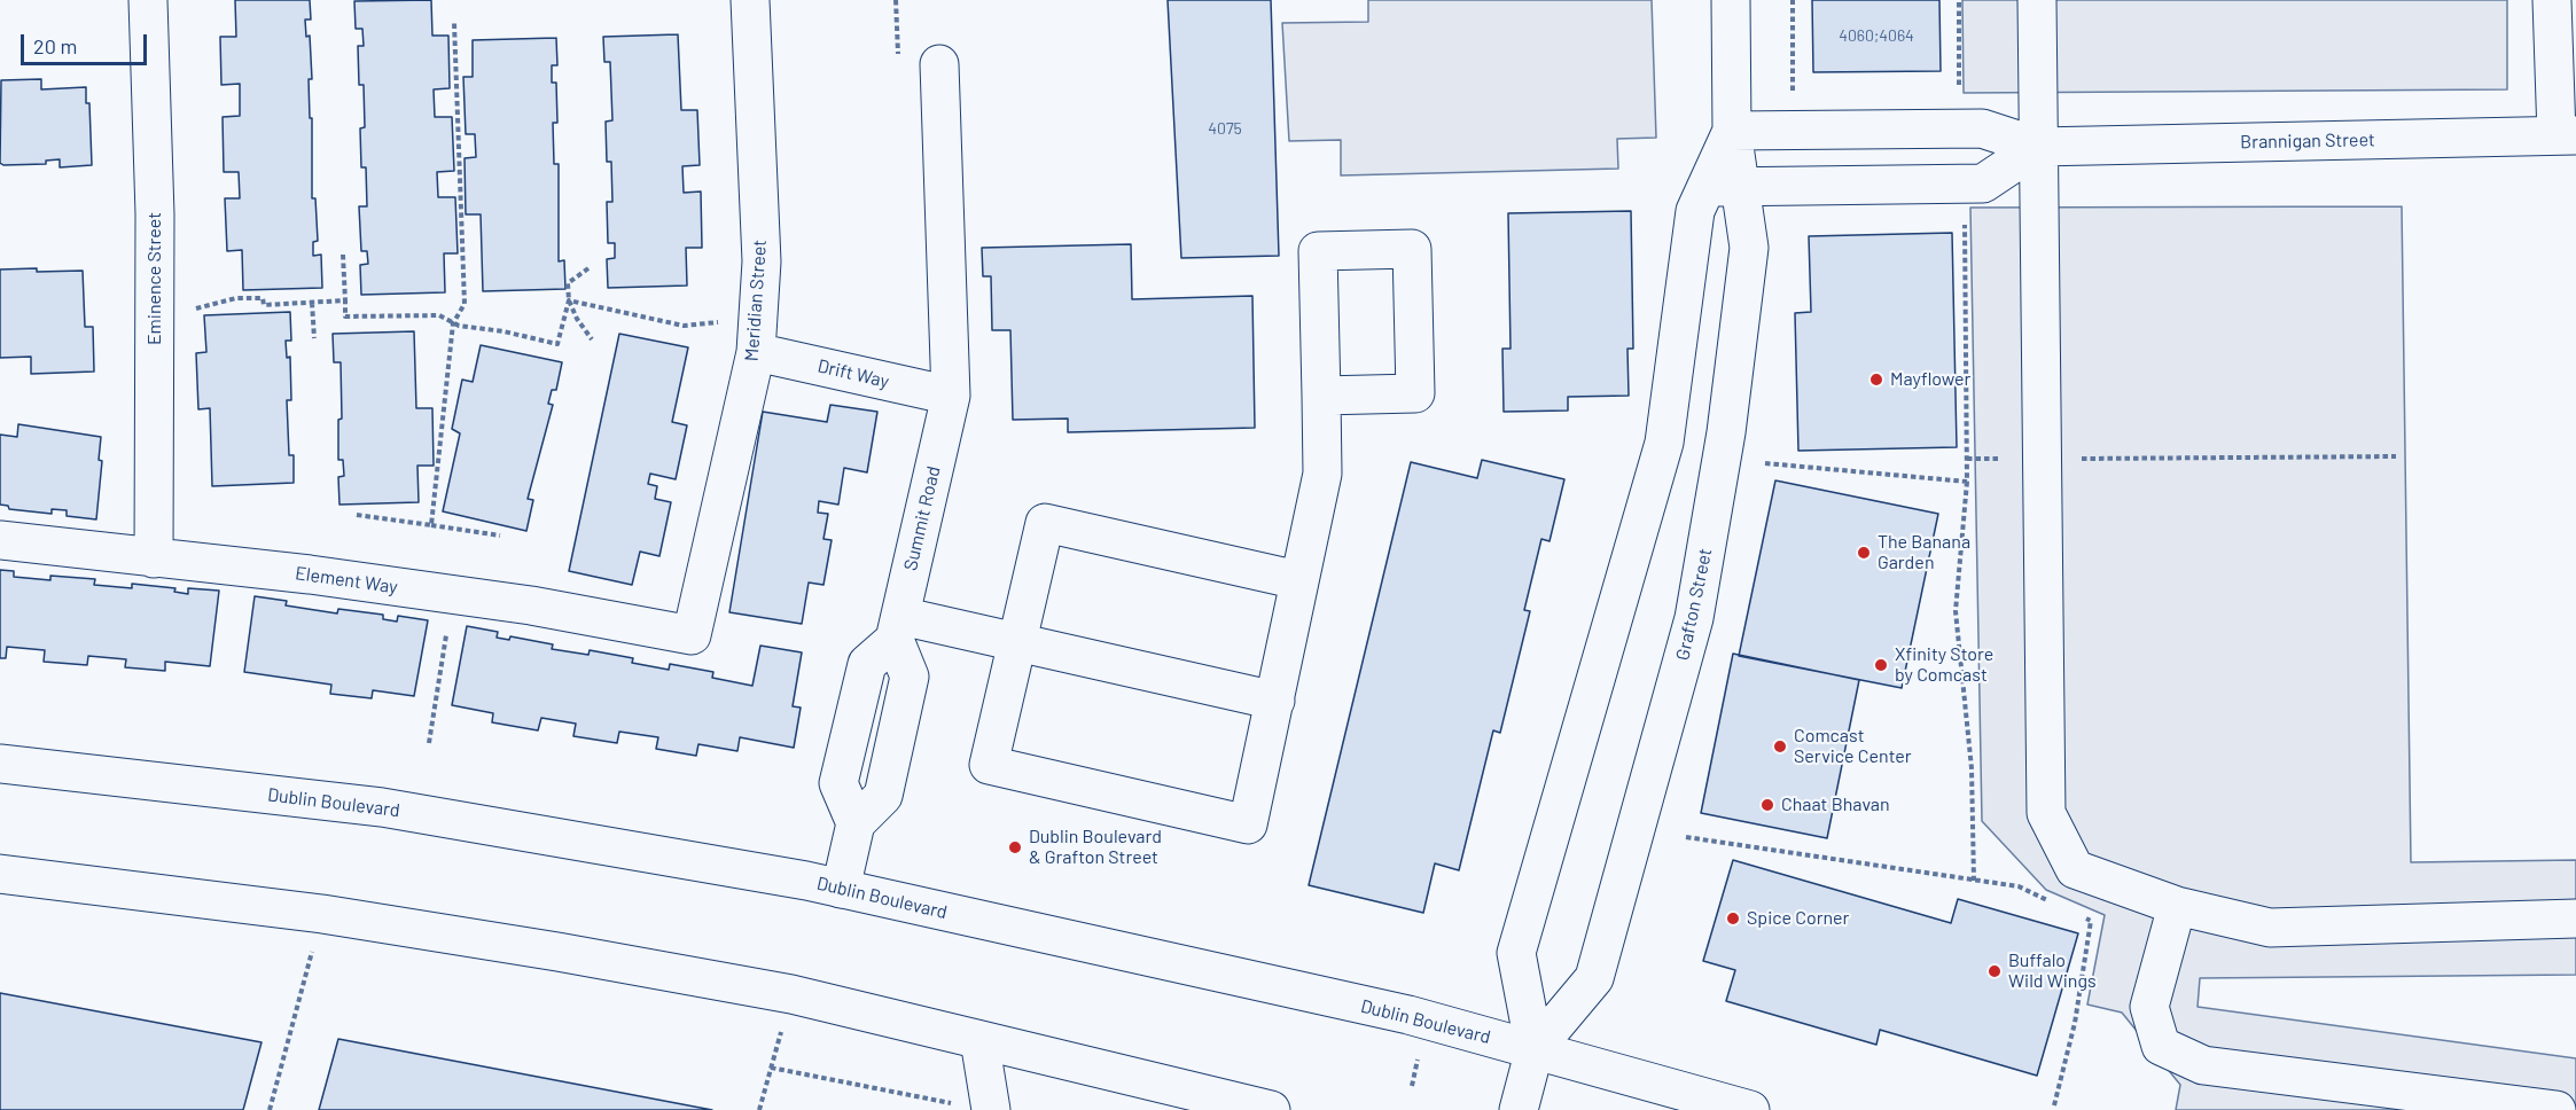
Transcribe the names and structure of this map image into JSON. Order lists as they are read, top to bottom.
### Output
{
  "streets": {
    "street": [
      "Brannigan Street",
      "Eminence Street",
      "Meridian Street",
      "Drift Way",
      "Summit Road",
      "Element Way",
      "Grafton Street",
      "Dublin Boulevard"
    ]
  },
  "crossings": [
    ["Brannigan Street", "Grafton Street"],
    ["Eminence Street", "Element Way"],
    ["Meridian Street", "Drift Way"],
    ["Meridian Street", "Element Way"],
    ["Drift Way", "Summit Road"],
    ["Grafton Street", "Dublin Boulevard"]
  ],
  "places": [
    "Mayflower",
    "The Banana Garden",
    "Xfinity Store by Comcast",
    "Comcast Service Center",
    "Chaat Bhavan",
    "Dublin Boulevard & Grafton Street",
    "Spice Corner",
    "Buffalo Wild Wings"
  ],
  "house_numbers": ["4060;4064", "4075"],
  "scale_bar": "20 m"
}
